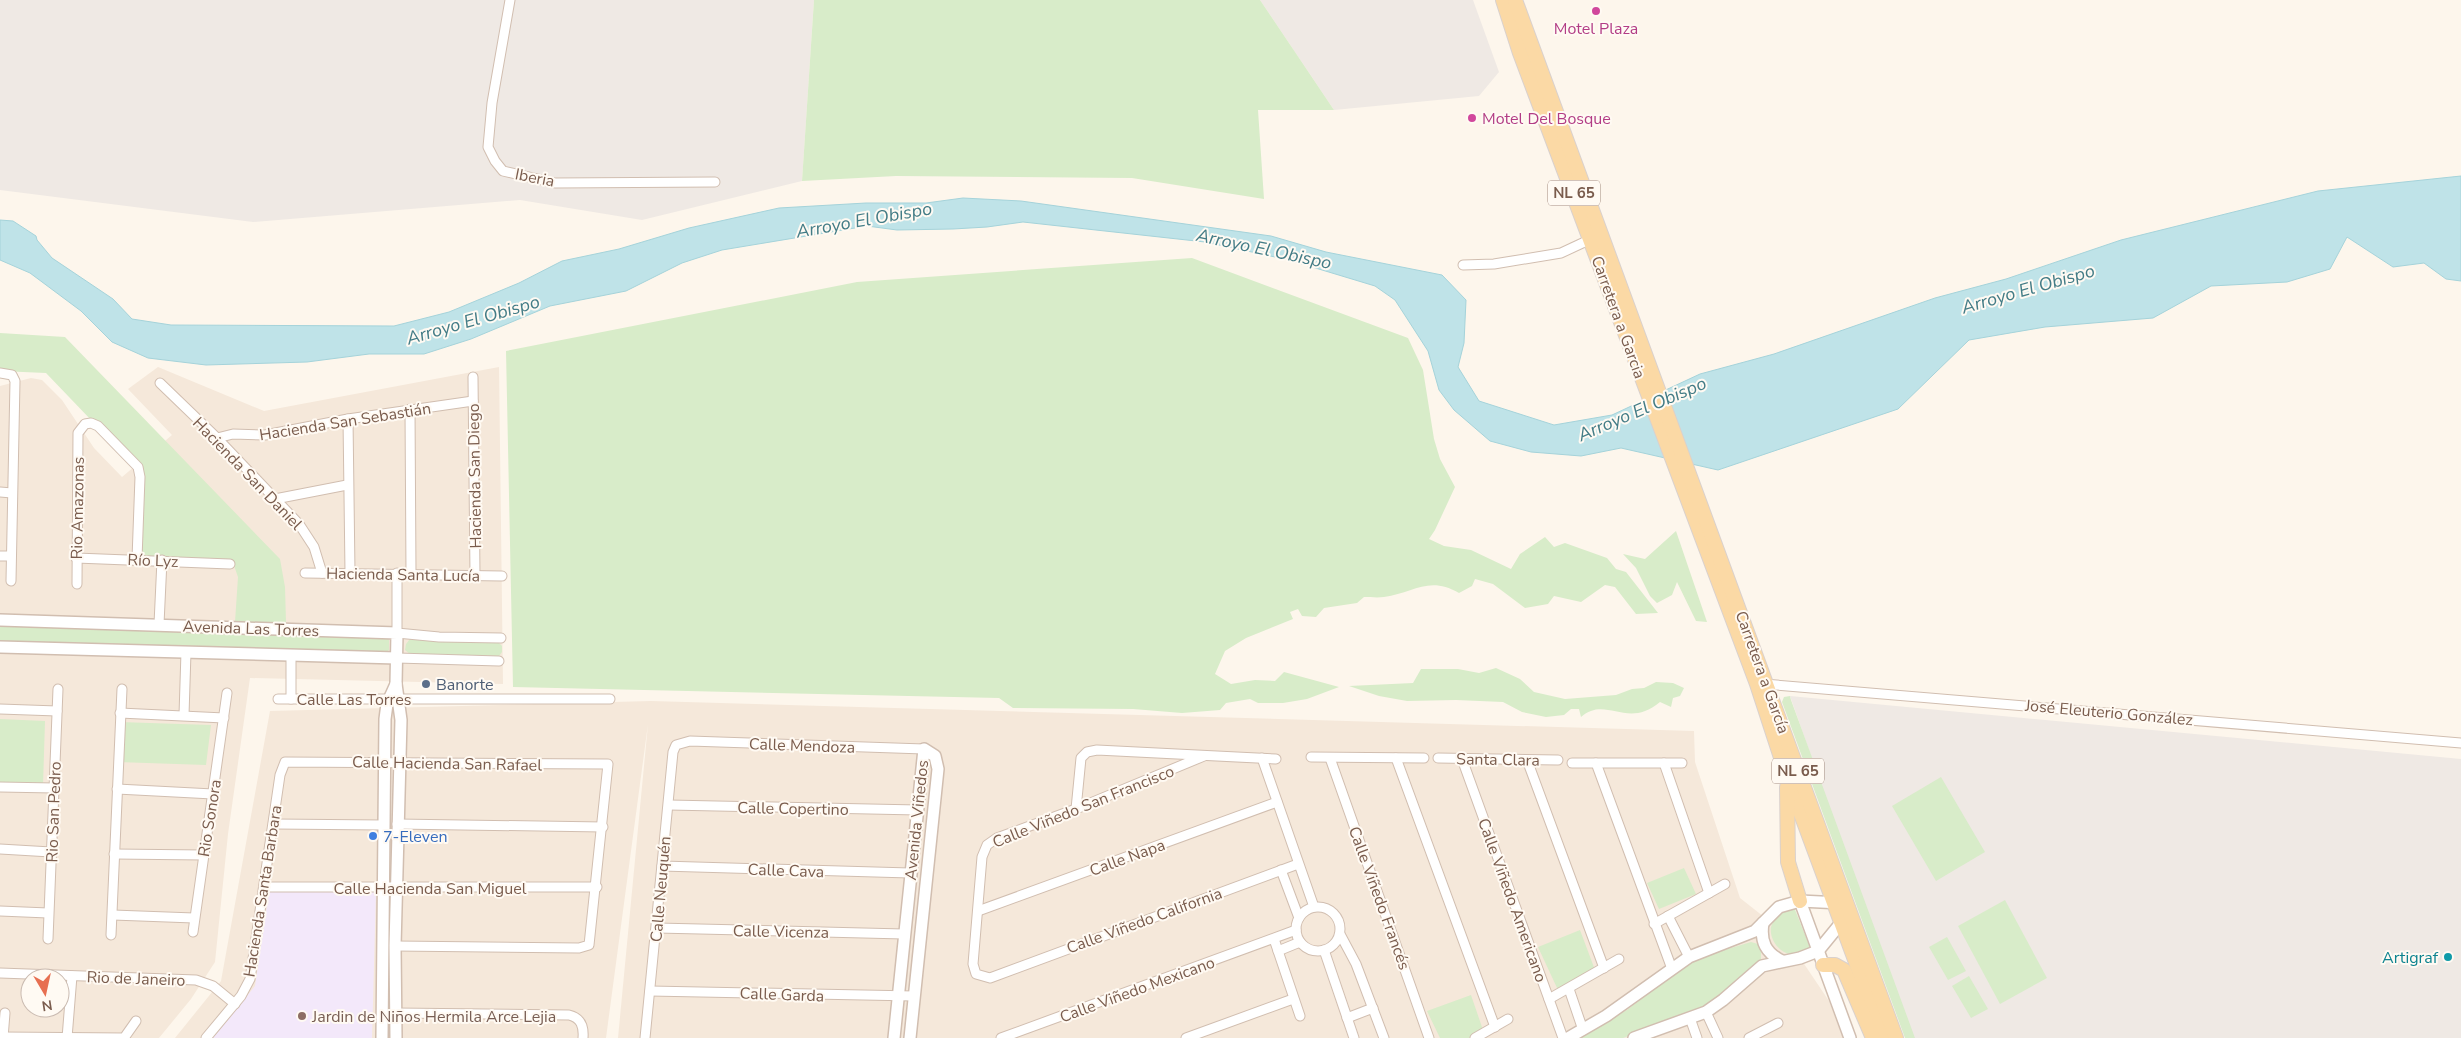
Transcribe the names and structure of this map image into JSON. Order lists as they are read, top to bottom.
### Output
{
  "streets": {
    "main road": ["NL 65", "Carretera a Garcia", "Carretera a García"],
    "street": [
      "Iberia",
      "Hacienda San Sebastián",
      "Hacienda San Daniel",
      "Hacienda San Diego",
      "Rio Amazonas",
      "Río Lyz",
      "Hacienda Santa Lucía",
      "Avenida Las Torres",
      "Calle Las Torres",
      "José Eleuterio González",
      "Calle Mendoza",
      "Santa Clara",
      "Calle Hacienda San Rafael",
      "Calle Viñedo San Francisco",
      "Calle Copertino",
      "Rio San Pedro",
      "Rio Sonora",
      "Avenida Viñedos",
      "Calle Napa",
      "Calle Cava",
      "Calle Hacienda San Miguel",
      "Calle Neuquén",
      "Hacienda Santa Barbara",
      "Calle Viñedo Francés",
      "Calle Viñedo Americano",
      "Calle Viñedo California",
      "Calle Vicenza",
      "Rio de Janeiro",
      "Calle Viñedo Mexicano",
      "Calle Garda"
    ]
  },
  "crossings": [
    ["NL 65", "Carretera a García"],
    ["NL 65", "José Eleuterio González"],
    ["Carretera a Garcia", "Carretera a García"],
    ["Hacienda San Sebastián", "Hacienda San Daniel"],
    ["Hacienda San Sebastián", "Hacienda San Diego"],
    ["Hacienda San Daniel", "Hacienda Santa Lucía"],
    ["Hacienda San Diego", "Hacienda Santa Lucía"],
    ["Rio Amazonas", "Río Lyz"],
    ["Carretera a García", "José Eleuterio González"],
    ["Calle Mendoza", "Avenida Viñedos"],
    ["Calle Mendoza", "Calle Neuquén"],
    ["Santa Clara", "Calle Viñedo Americano"],
    ["Calle Hacienda San Rafael", "Hacienda Santa Barbara"],
    ["Calle Viñedo San Francisco", "Calle Napa"],
    ["Calle Viñedo San Francisco", "Calle Viñedo California"],
    ["Calle Copertino", "Avenida Viñedos"],
    ["Calle Copertino", "Calle Neuquén"],
    ["Avenida Viñedos", "Calle Cava"],
    ["Avenida Viñedos", "Calle Vicenza"],
    ["Avenida Viñedos", "Calle Garda"],
    ["Calle Cava", "Calle Neuquén"],
    ["Calle Hacienda San Miguel", "Hacienda Santa Barbara"],
    ["Calle Neuquén", "Calle Vicenza"],
    ["Calle Neuquén", "Calle Garda"],
    ["Hacienda Santa Barbara", "Rio de Janeiro"]
  ],
  "water": ["Arroyo El Obispo"],
  "places": [
    "Motel Plaza",
    "Motel Del Bosque",
    "Banorte",
    "7-Eleven",
    "Artigraf",
    "Jardin de Niños Hermila Arce Lejia"
  ],
  "north": "bottom"
}
